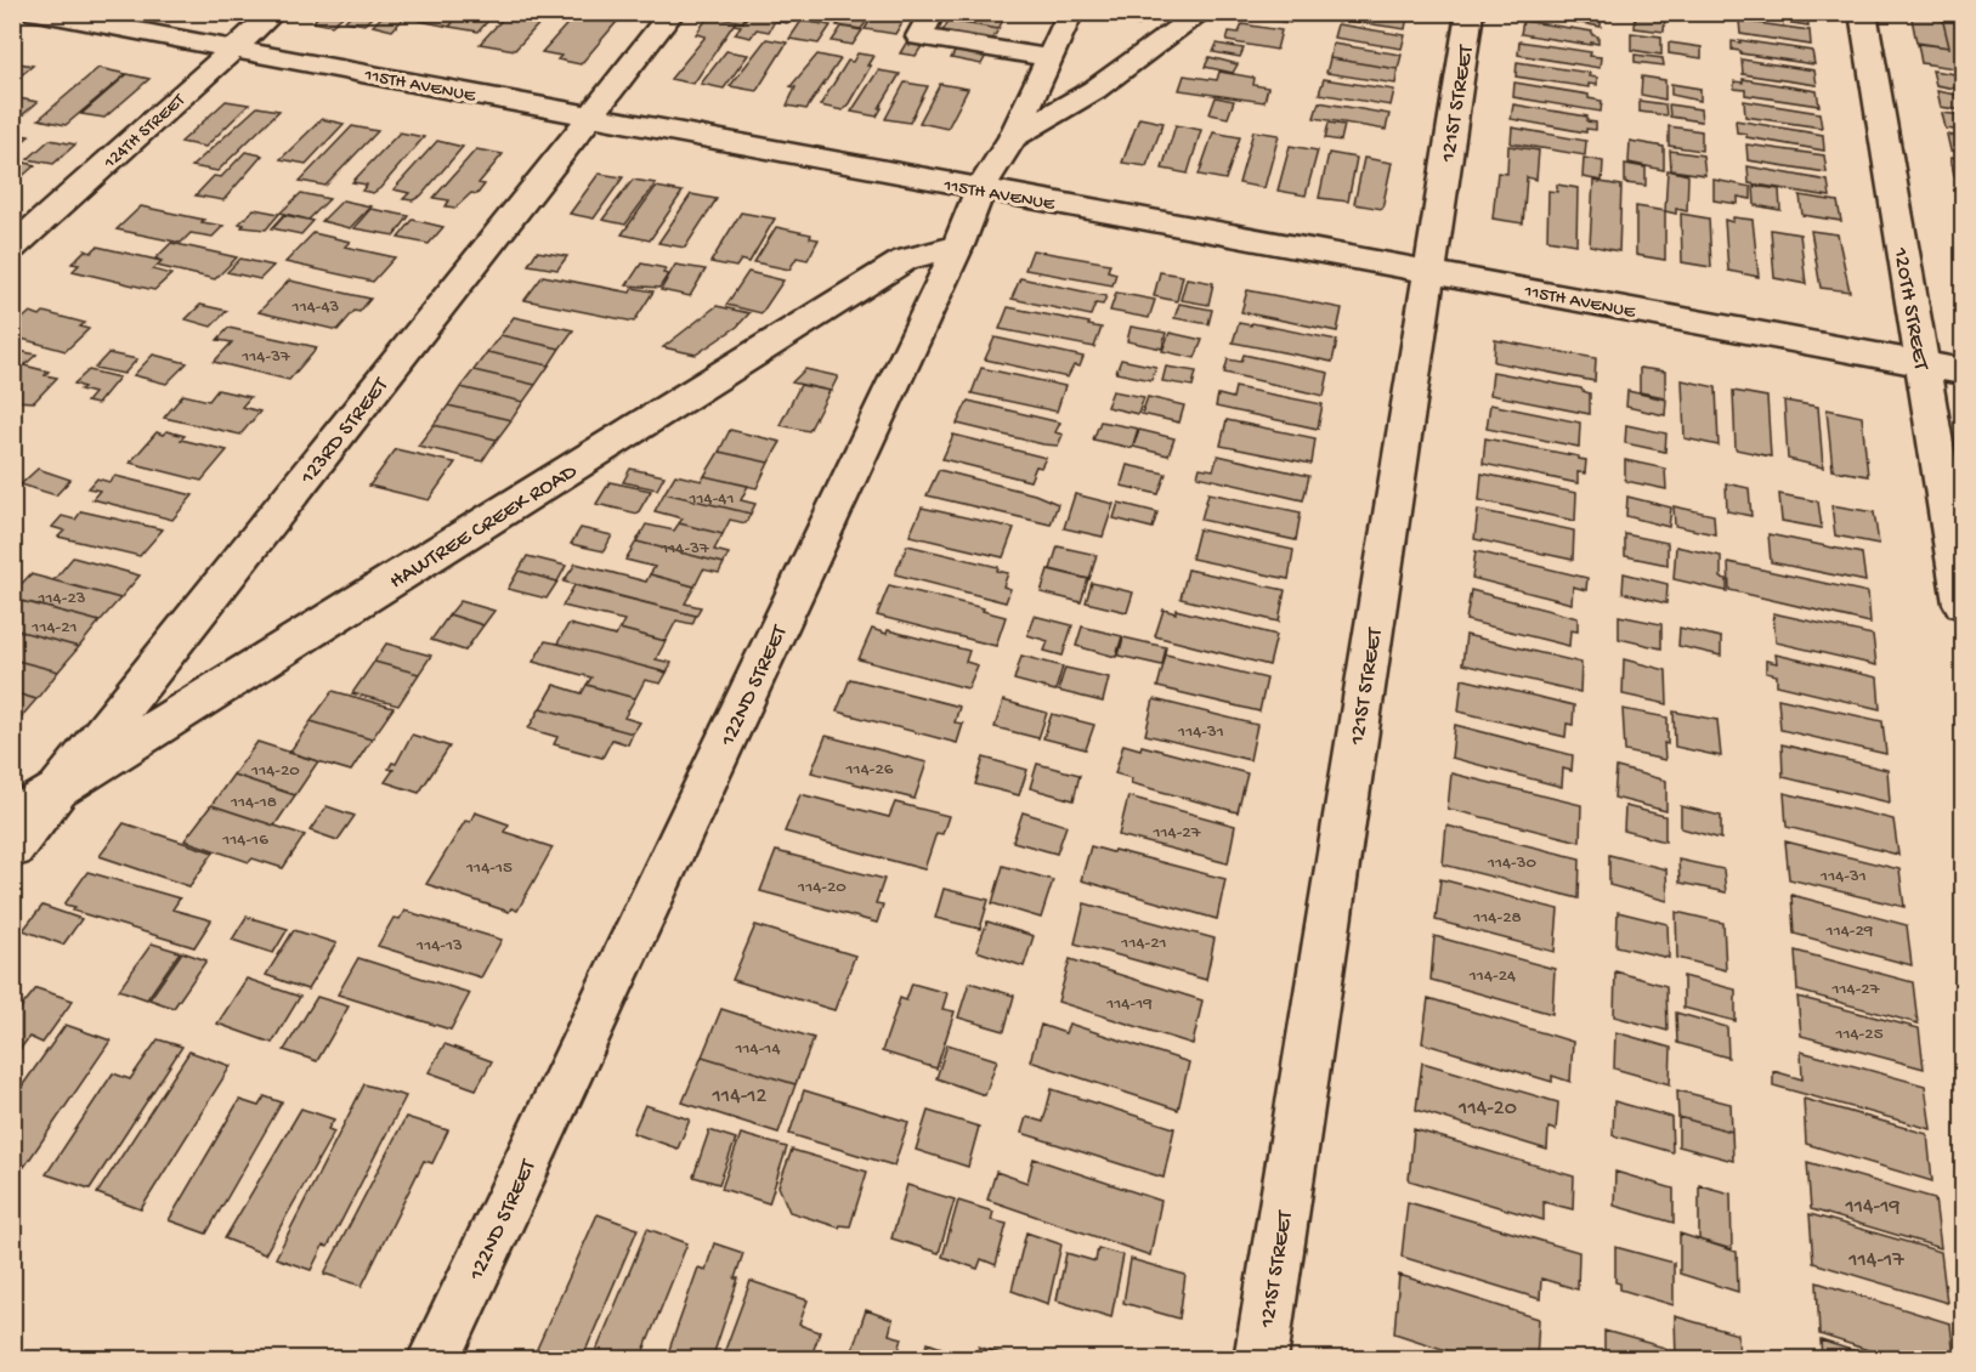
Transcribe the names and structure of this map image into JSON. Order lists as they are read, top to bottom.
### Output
{
  "streets": {
    "street": [
      "115TH AVENUE",
      "121ST STREET",
      "124TH STREET",
      "120TH STREET",
      "123RD STREET",
      "HAWTREE CREEK ROAD",
      "122ND STREET"
    ]
  },
  "crossings": [
    ["115TH AVENUE", "121ST STREET"],
    ["115TH AVENUE", "124TH STREET"],
    ["115TH AVENUE", "120TH STREET"],
    ["115TH AVENUE", "123RD STREET"],
    ["115TH AVENUE", "122ND STREET"],
    ["123RD STREET", "HAWTREE CREEK ROAD"],
    ["HAWTREE CREEK ROAD", "122ND STREET"]
  ],
  "house_numbers": [
    "114-43",
    "114-37",
    "114-41",
    "114-37",
    "114-23",
    "114-21",
    "114-31",
    "114-26",
    "114-20",
    "114-18",
    "114-27",
    "114-16",
    "114-30",
    "114-15",
    "114-31",
    "114-20",
    "114-28",
    "114-29",
    "114-21",
    "114-13",
    "114-24",
    "114-27",
    "114-19",
    "114-25",
    "114-14",
    "114-12",
    "114-20",
    "114-19",
    "114-17"
  ]
}
